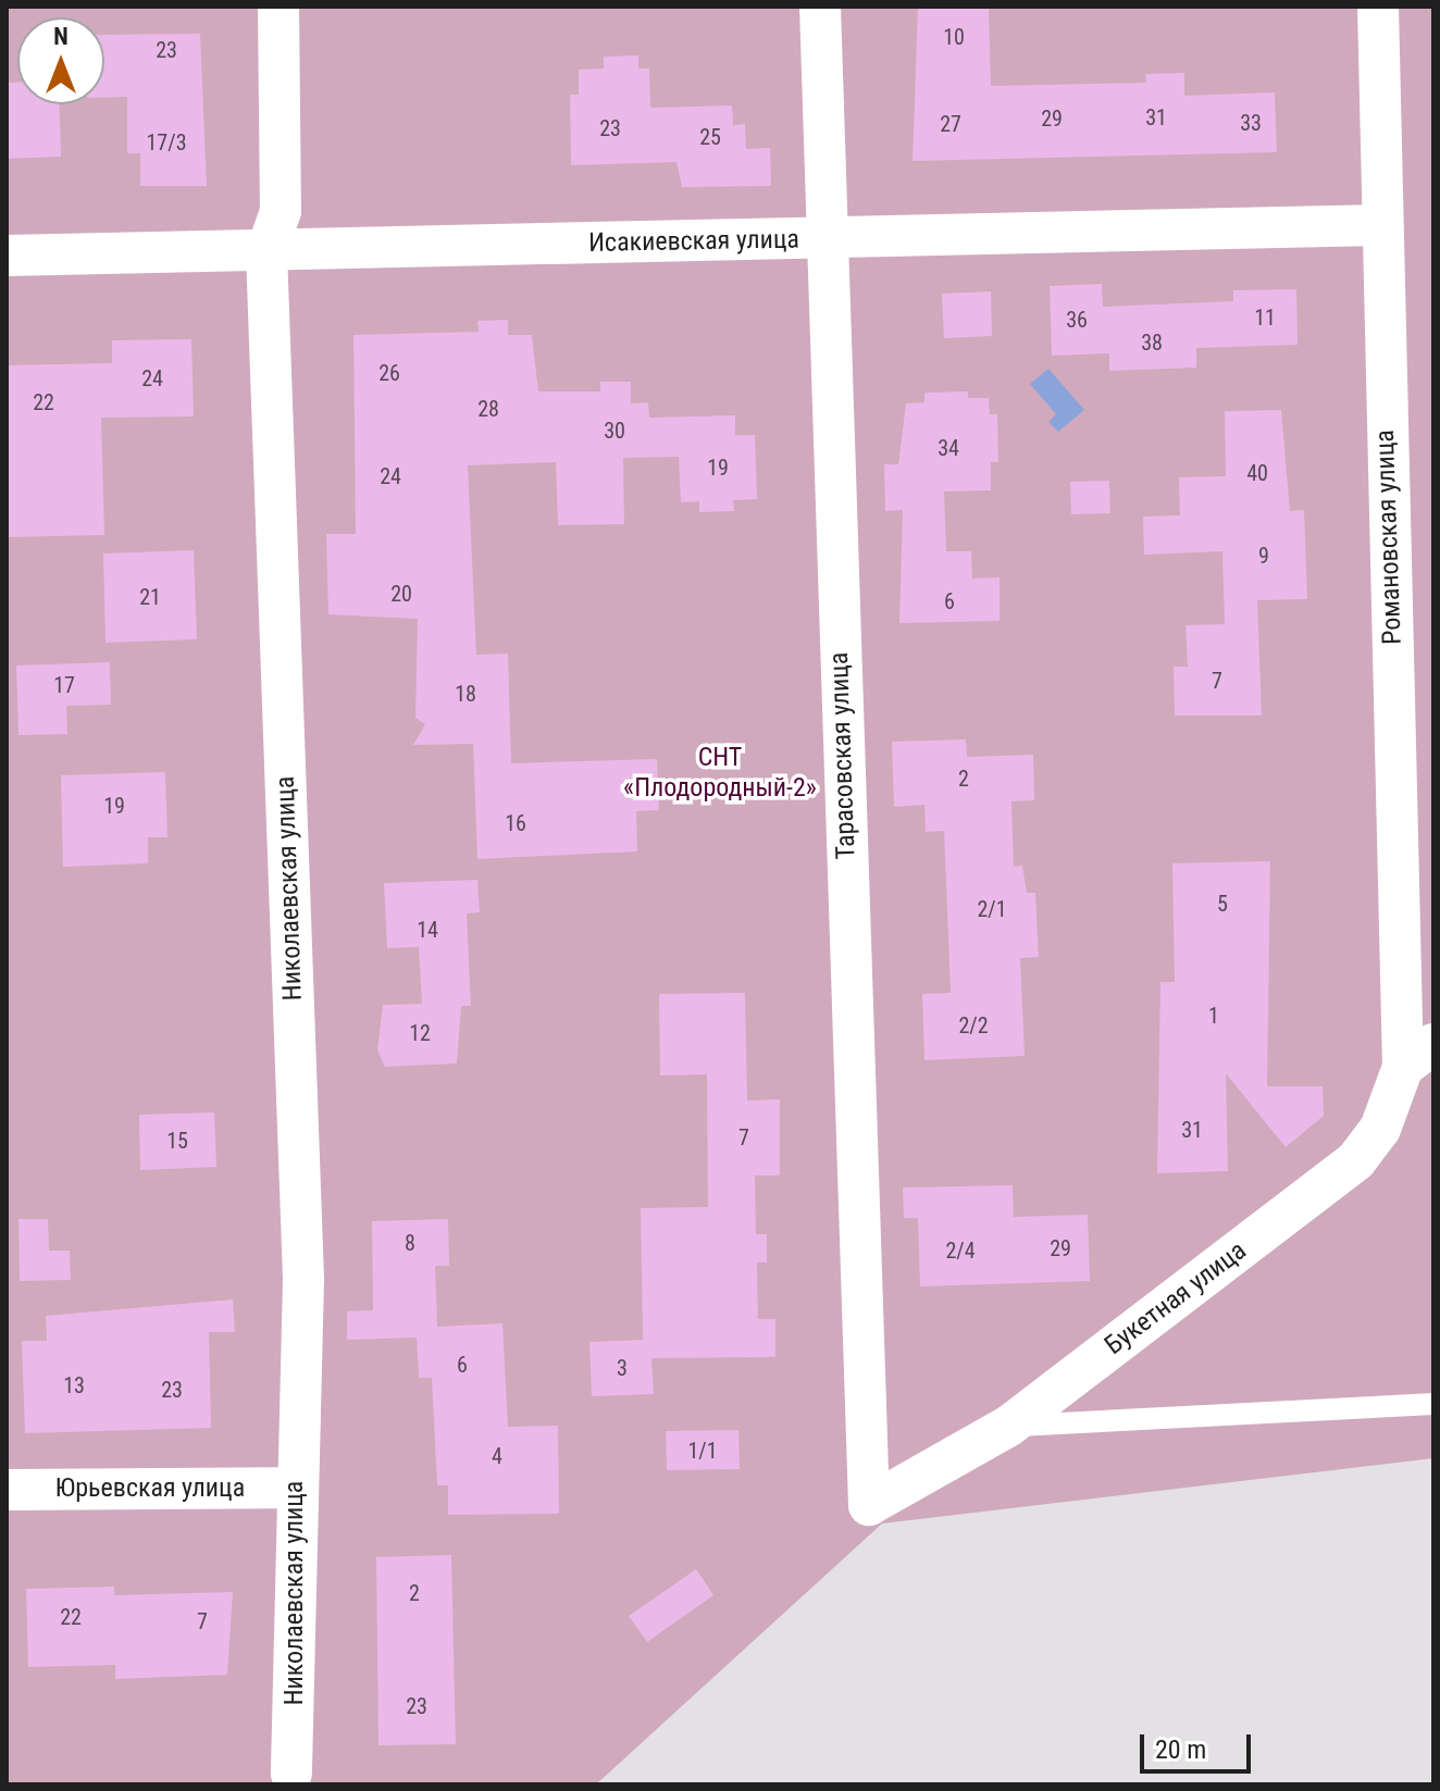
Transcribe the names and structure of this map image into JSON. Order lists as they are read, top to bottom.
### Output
{
  "streets": {
    "street": [
      "Исакиевская улица",
      "Романовская улица",
      "Тарасовская улица",
      "Николаевская улица",
      "Букетная улица",
      "Юрьевская улица"
    ]
  },
  "crossings": [
    ["Исакиевская улица", "Романовская улица"],
    ["Исакиевская улица", "Тарасовская улица"],
    ["Исакиевская улица", "Николаевская улица"],
    ["Романовская улица", "Букетная улица"],
    ["Тарасовская улица", "Букетная улица"],
    ["Николаевская улица", "Юрьевская улица"]
  ],
  "parks": ["СНТ «Плодородный-2»"],
  "house_numbers": [
    "10",
    "23",
    "31",
    "29",
    "33",
    "27",
    "23",
    "25",
    "17/3",
    "11",
    "36",
    "38",
    "26",
    "24",
    "22",
    "28",
    "30",
    "34",
    "19",
    "40",
    "24",
    "9",
    "20",
    "21",
    "6",
    "7",
    "17",
    "18",
    "2",
    "19",
    "16",
    "5",
    "2/1",
    "14",
    "1",
    "2/2",
    "12",
    "31",
    "7",
    "15",
    "8",
    "29",
    "2/4",
    "6",
    "3",
    "13",
    "23",
    "1/1",
    "4",
    "2",
    "22",
    "7",
    "23"
  ],
  "scale_bar": "20 m",
  "north": "top"
}
